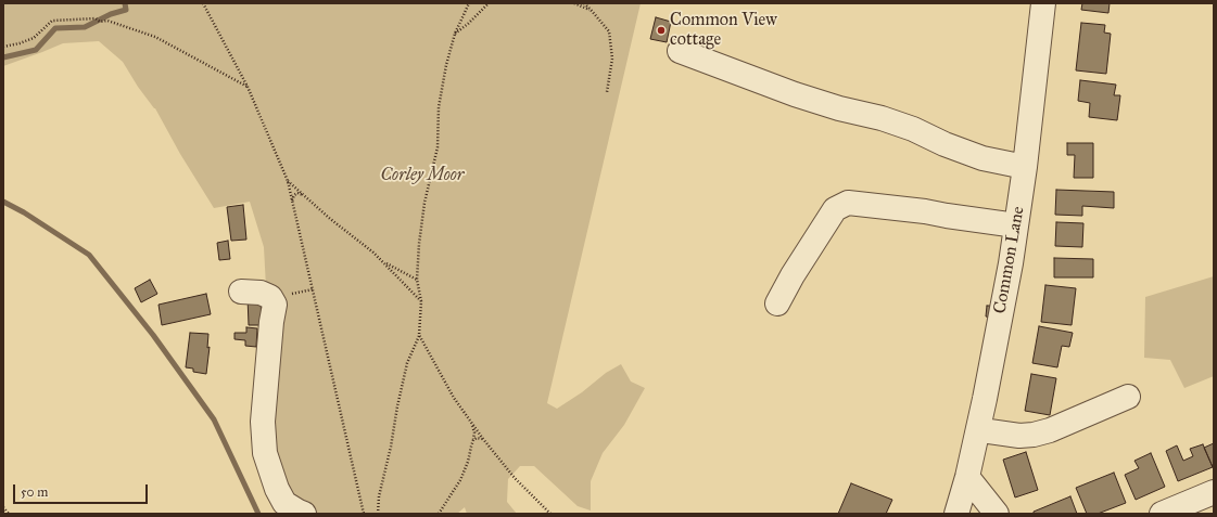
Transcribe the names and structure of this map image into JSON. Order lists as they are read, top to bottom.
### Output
{
  "streets": {
    "street": ["Common Lane"]
  },
  "parks": ["Corley Moor"],
  "places": ["Common View cottage"],
  "scale_bar": "50 m"
}
